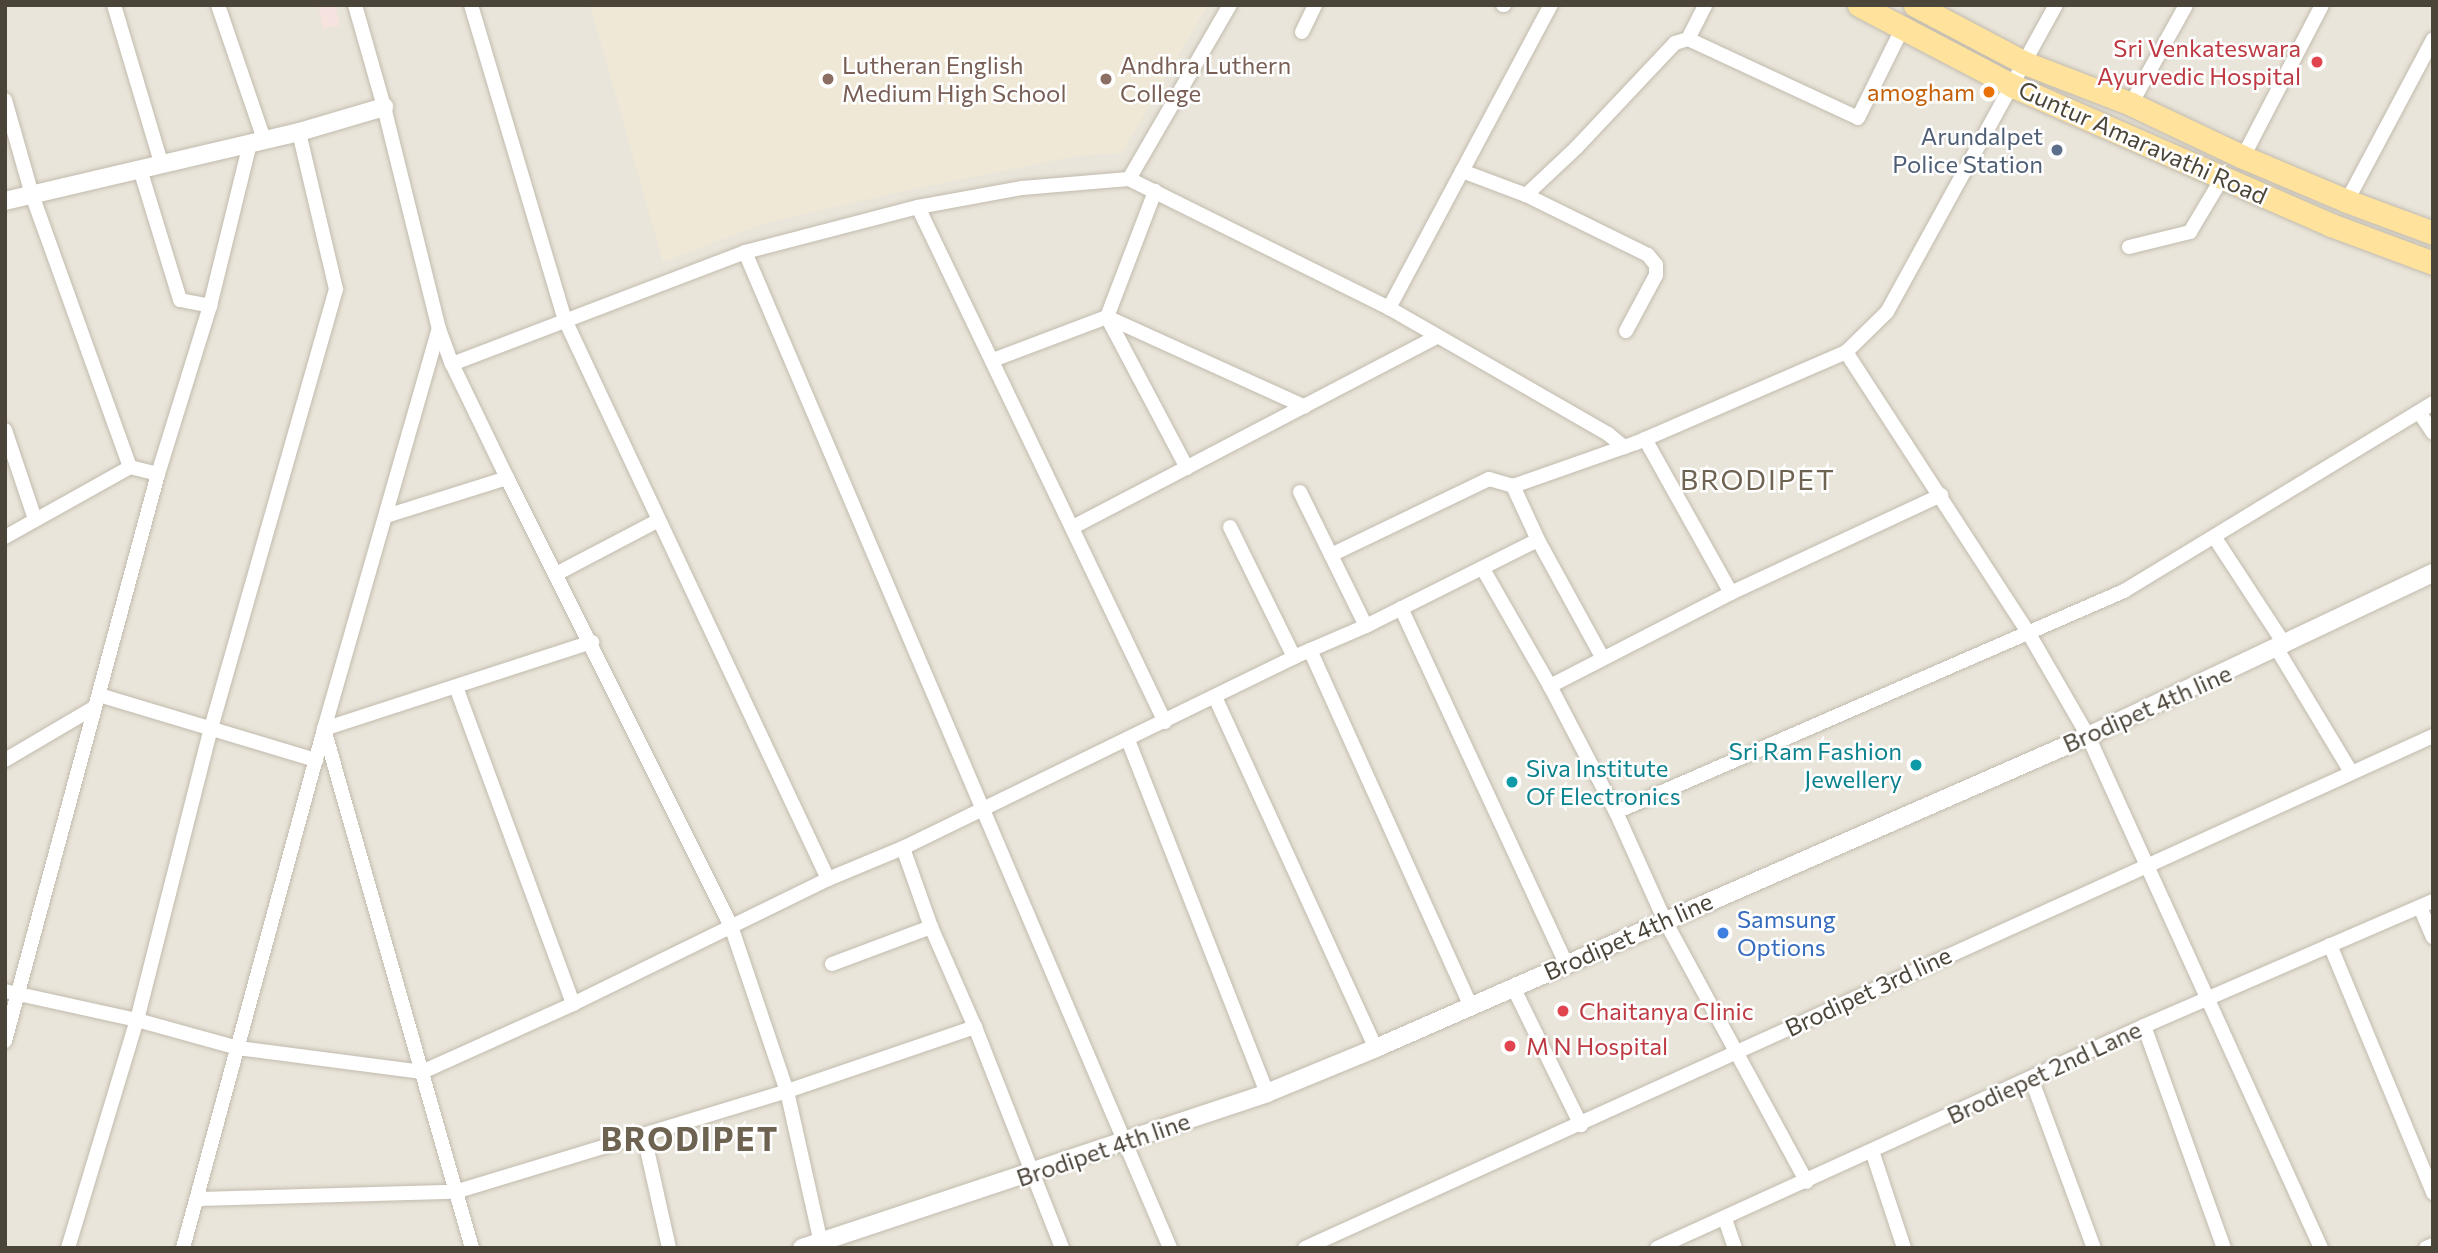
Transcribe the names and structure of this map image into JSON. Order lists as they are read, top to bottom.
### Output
{
  "streets": {
    "main road": ["Guntur Amaravathi Road"],
    "street": ["Brodipet 4th line", "Brodipet 3rd line", "Brodiepet 2nd Lane"]
  },
  "districts": ["BRODIPET", "BRODIPET"],
  "places": [
    "Sri Venkateswara Ayurvedic Hospital",
    "Lutheran English Medium High School",
    "Andhra Luthern College",
    "amogham",
    "Arundalpet Police Station",
    "Sri Ram Fashion Jewellery",
    "Siva Institute Of Electronics",
    "Samsung Options",
    "Chaitanya Clinic",
    "M N Hospital"
  ]
}
